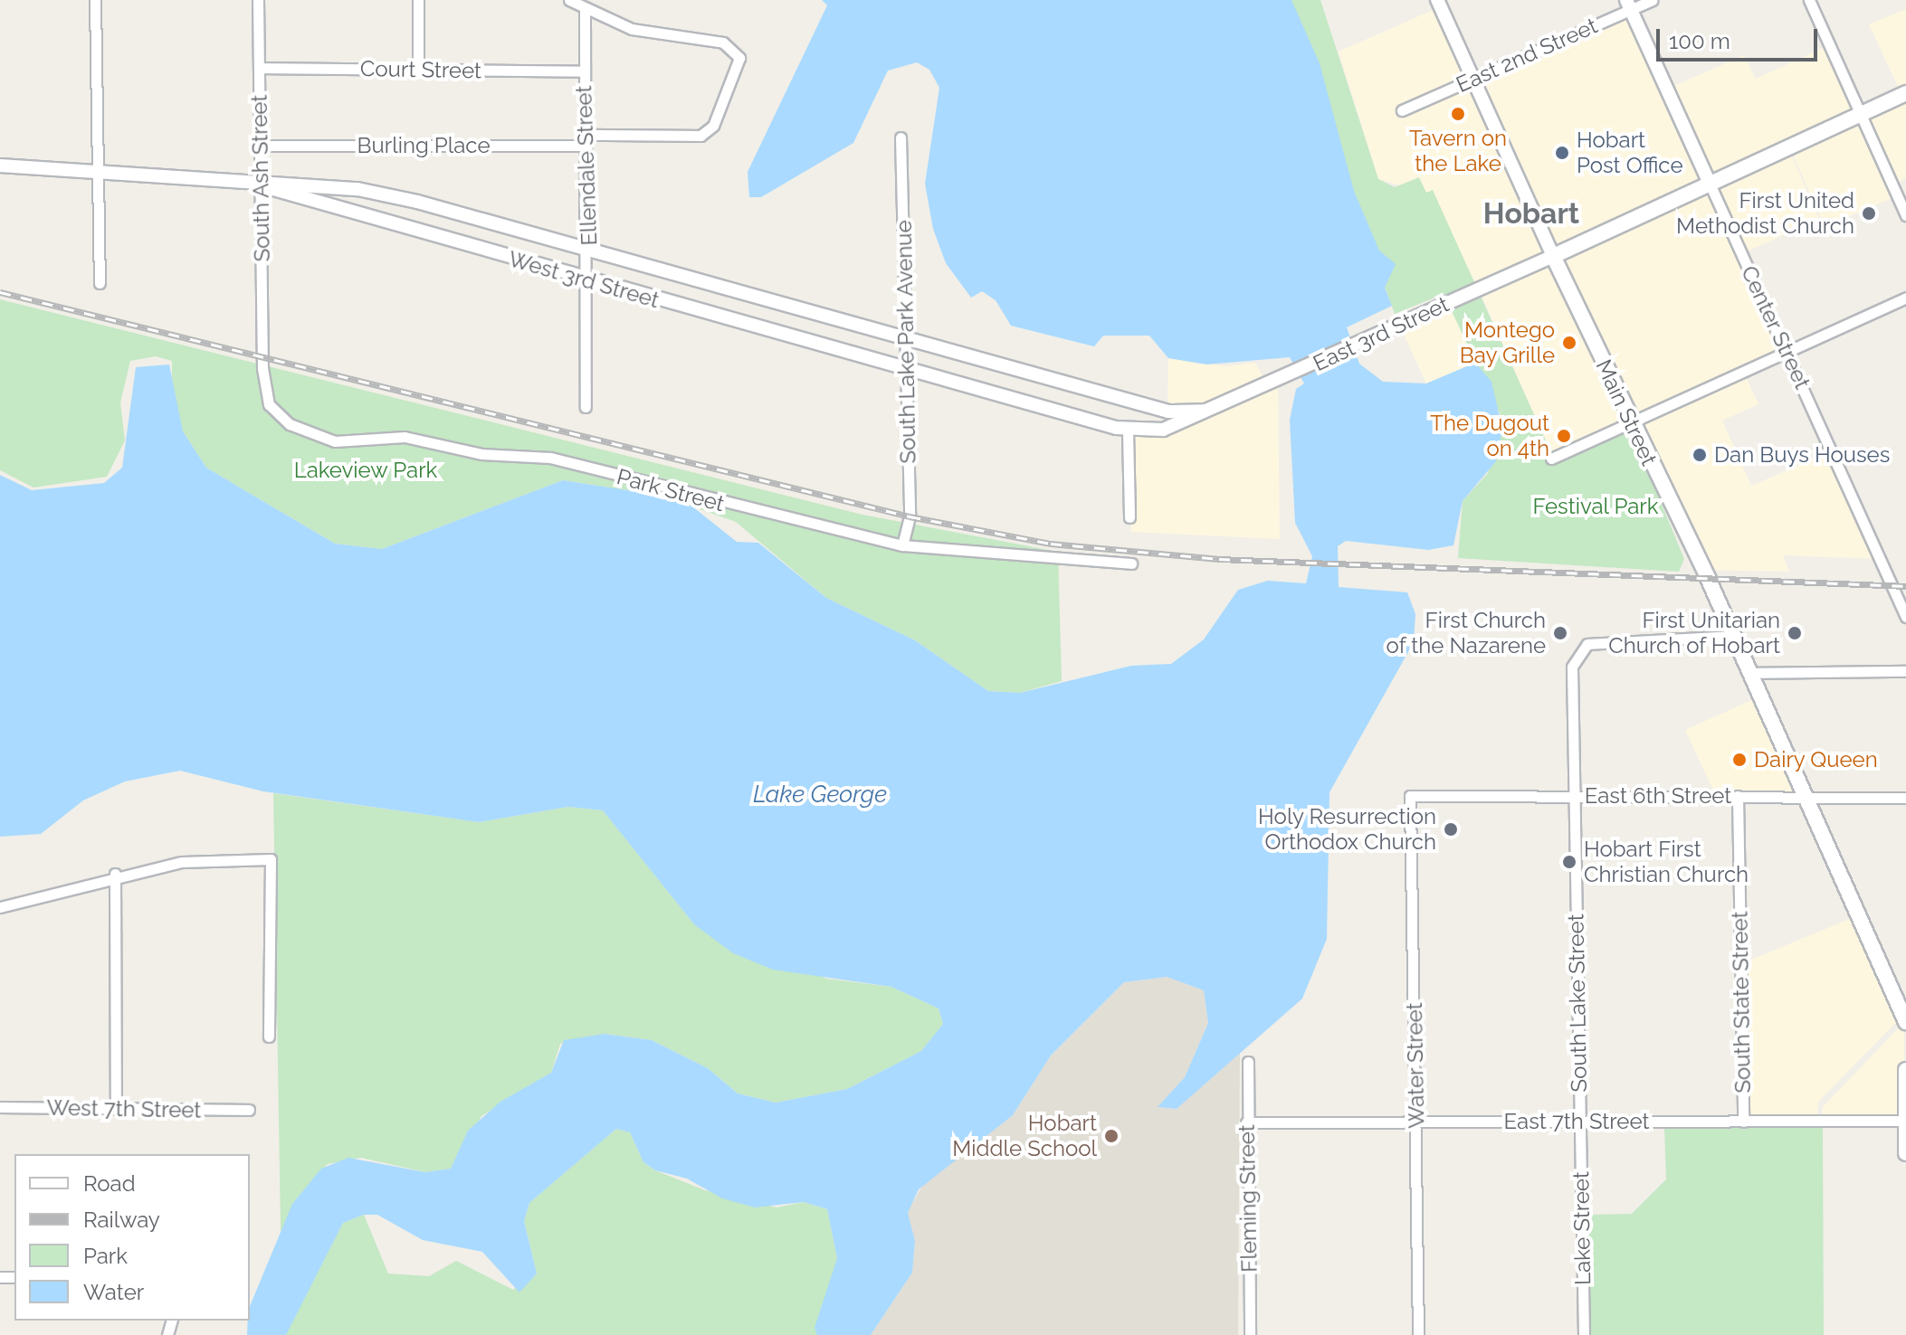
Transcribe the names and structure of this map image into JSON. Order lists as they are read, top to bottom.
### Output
{
  "streets": {
    "main road": ["Main Street"],
    "street": [
      "East 2nd Street",
      "Court Street",
      "Burling Place",
      "Ellendale Street",
      "South Ash Street",
      "West 3rd Street",
      "Center Street",
      "East 3rd Street",
      "South Lake Park Avenue",
      "Park Street",
      "East 6th Street",
      "South State Street",
      "South Lake Street",
      "Water Street",
      "West 7th Street",
      "East 7th Street",
      "Fleming Street",
      "Lake Street"
    ]
  },
  "crossings": [
    ["East 2nd Street", "Center Street"],
    ["East 2nd Street", "Main Street"],
    ["Court Street", "Ellendale Street"],
    ["Court Street", "South Ash Street"],
    ["Burling Place", "Ellendale Street"],
    ["Burling Place", "South Ash Street"],
    ["Ellendale Street", "West 3rd Street"],
    ["South Ash Street", "West 3rd Street"],
    ["South Ash Street", "Park Street"],
    ["West 3rd Street", "East 3rd Street"],
    ["West 3rd Street", "South Lake Park Avenue"],
    ["East 3rd Street", "South Lake Park Avenue"],
    ["East 3rd Street", "Main Street"],
    ["South Lake Park Avenue", "Park Street"],
    ["Main Street", "East 6th Street"],
    ["Main Street", "South Lake Street"],
    ["East 6th Street", "South State Street"],
    ["East 6th Street", "South Lake Street"],
    ["East 6th Street", "Water Street"],
    ["South State Street", "East 7th Street"],
    ["South Lake Street", "East 7th Street"],
    ["South Lake Street", "Lake Street"],
    ["Water Street", "East 7th Street"],
    ["East 7th Street", "Fleming Street"],
    ["East 7th Street", "Lake Street"]
  ],
  "districts": ["Hobart"],
  "water": ["Lake George"],
  "parks": ["Lakeview Park", "Festival Park"],
  "places": [
    "Tavern on the Lake",
    "Hobart Post Office",
    "First United Methodist Church",
    "Montego Bay Grille",
    "The Dugout on 4th",
    "Dan Buys Houses",
    "First Church of the Nazarene",
    "First Unitarian Church of Hobart",
    "Dairy Queen",
    "Holy Resurrection Orthodox Church",
    "Hobart First Christian Church",
    "Hobart Middle School"
  ],
  "legend": [
    "Road",
    "Railway",
    "Park",
    "Water"
  ],
  "scale_bar": "100 m"
}
